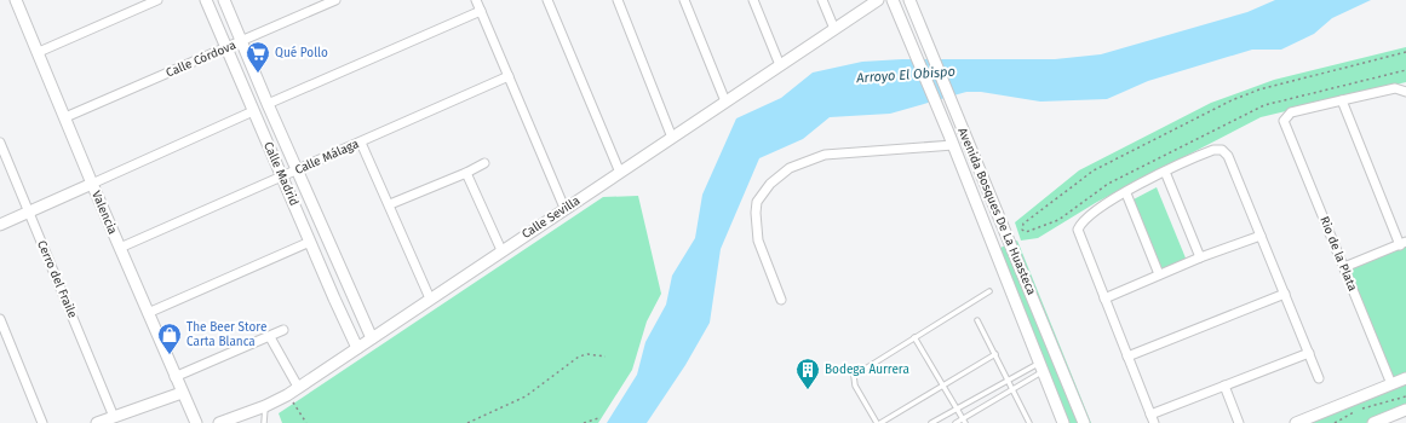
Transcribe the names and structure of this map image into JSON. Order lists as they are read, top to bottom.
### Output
{
  "streets": {
    "street": [
      "Calle Córdova",
      "Calle Málaga",
      "Calle Madrid",
      "Avenida Bosques De La Huasteca",
      "Valencia",
      "Calle Sevilla",
      "Rio de la Plata",
      "Cerro del Fraile"
    ]
  },
  "crossings": [
    ["Calle Córdova", "Calle Madrid"],
    ["Calle Córdova", "Valencia"],
    ["Calle Málaga", "Calle Madrid"],
    ["Calle Málaga", "Valencia"],
    ["Calle Madrid", "Calle Sevilla"]
  ],
  "water": ["Arroyo El Obispo"],
  "places": {
    "supermarket": ["Qué Pollo"],
    "shop": ["The Beer Store Carta Blanca"],
    "building": ["Bodega Aurrera"]
  }
}
